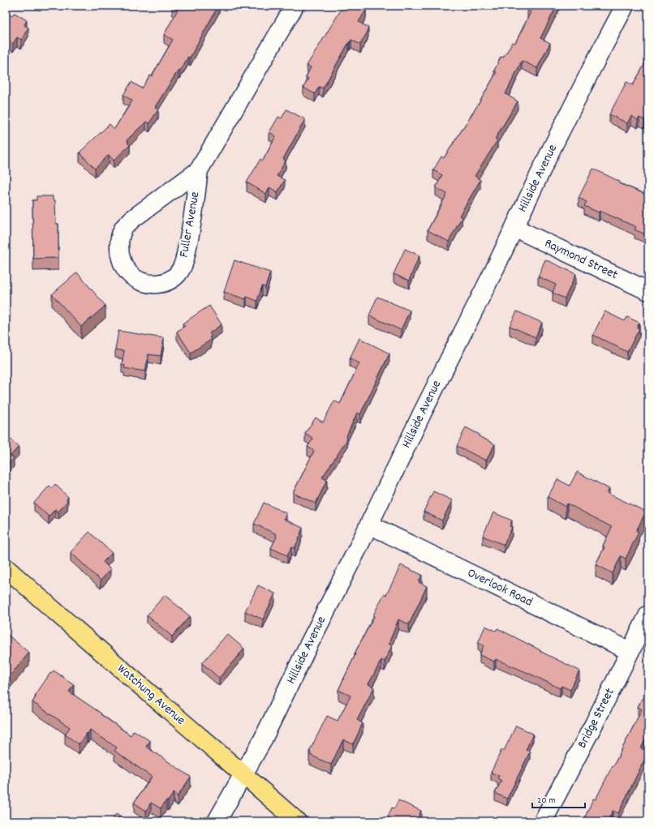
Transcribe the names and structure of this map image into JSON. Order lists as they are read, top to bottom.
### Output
{
  "streets": {
    "main road": ["Watchung Avenue"],
    "street": [
      "Hillside Avenue",
      "Fuller Avenue",
      "Raymond Street",
      "Overlook Road",
      "Bridge Street"
    ]
  },
  "crossings": [
    ["Hillside Avenue", "Raymond Street"],
    ["Hillside Avenue", "Overlook Road"],
    ["Hillside Avenue", "Watchung Avenue"],
    ["Overlook Road", "Bridge Street"]
  ],
  "scale_bar": "20 m"
}
